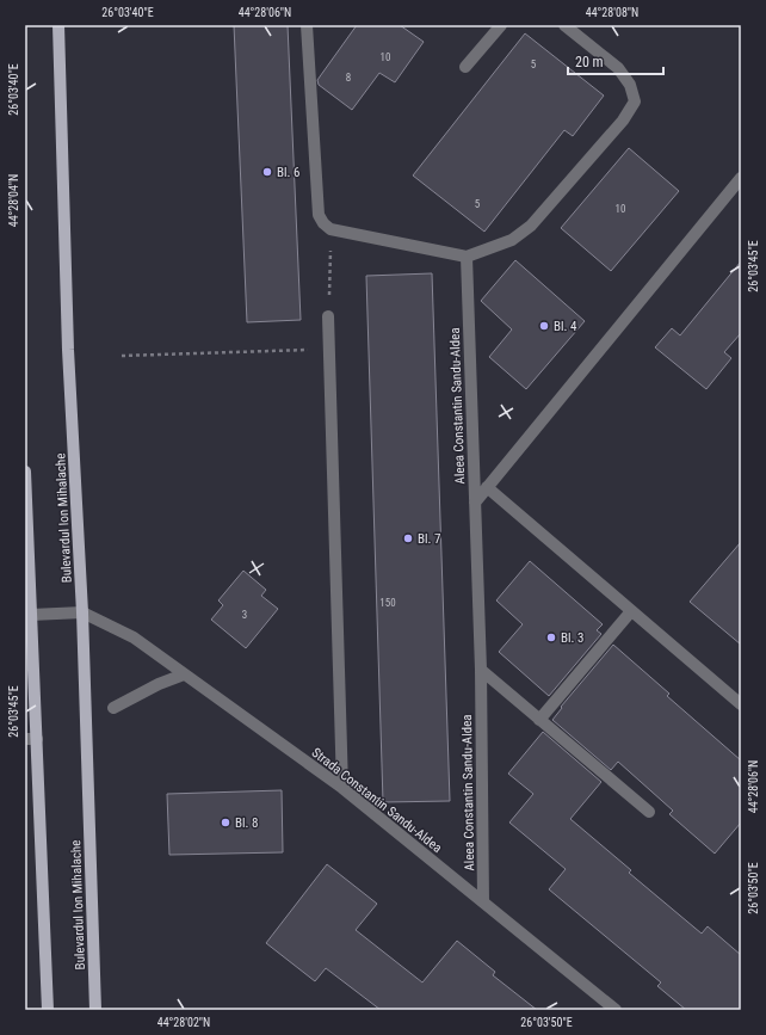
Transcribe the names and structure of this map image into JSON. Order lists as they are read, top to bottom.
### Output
{
  "streets": {
    "main road": ["Bulevardul Ion Mihalache"],
    "street": ["Aleea Constantin Sandu-Aldea", "Strada Constantin Sandu-Aldea"]
  },
  "crossings": [
    ["Aleea Constantin Sandu-Aldea", "Strada Constantin Sandu-Aldea"],
    ["Bulevardul Ion Mihalache", "Strada Constantin Sandu-Aldea"]
  ],
  "places": [
    "Bl. 6",
    "Bl. 4",
    "Bl. 7",
    "Bl. 3",
    "Bl. 8"
  ],
  "house_numbers": [
    "10",
    "5",
    "8",
    "5",
    "10",
    "150",
    "3"
  ],
  "scale_bar": "20 m",
  "coordinates": [
    "26°03'40\"E",
    "44°28'06\"N",
    "44°28'08\"N",
    "44°28'04\"N",
    "26°03'45\"E",
    "26°03'50\"E",
    "44°28'02\"N"
  ]
}
